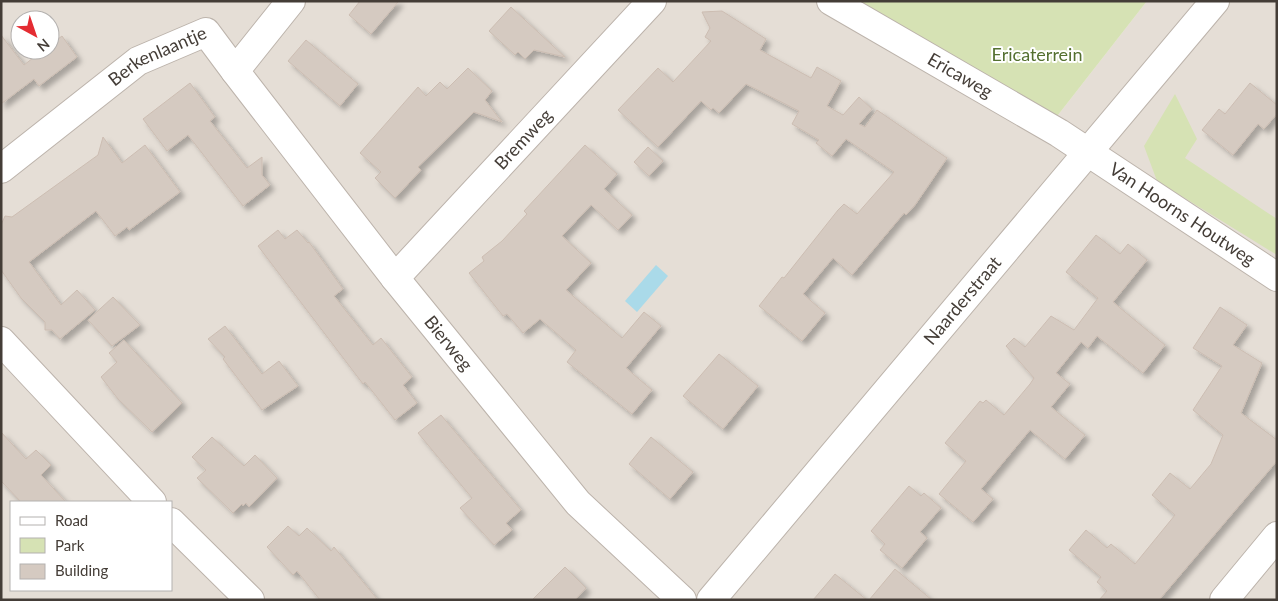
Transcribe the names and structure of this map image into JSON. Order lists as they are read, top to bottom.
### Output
{
  "streets": {
    "street": [
      "Berkenlaantje",
      "Ericaweg",
      "Bremweg",
      "Van Hoorns Houtweg",
      "Naarderstraat",
      "Bierweg"
    ]
  },
  "crossings": [
    ["Berkenlaantje", "Bierweg"],
    ["Ericaweg", "Van Hoorns Houtweg"],
    ["Ericaweg", "Naarderstraat"],
    ["Bremweg", "Bierweg"],
    ["Van Hoorns Houtweg", "Naarderstraat"]
  ],
  "parks": ["Ericaterrein"],
  "legend": ["Road", "Park", "Building"],
  "north": "bottom right"
}
